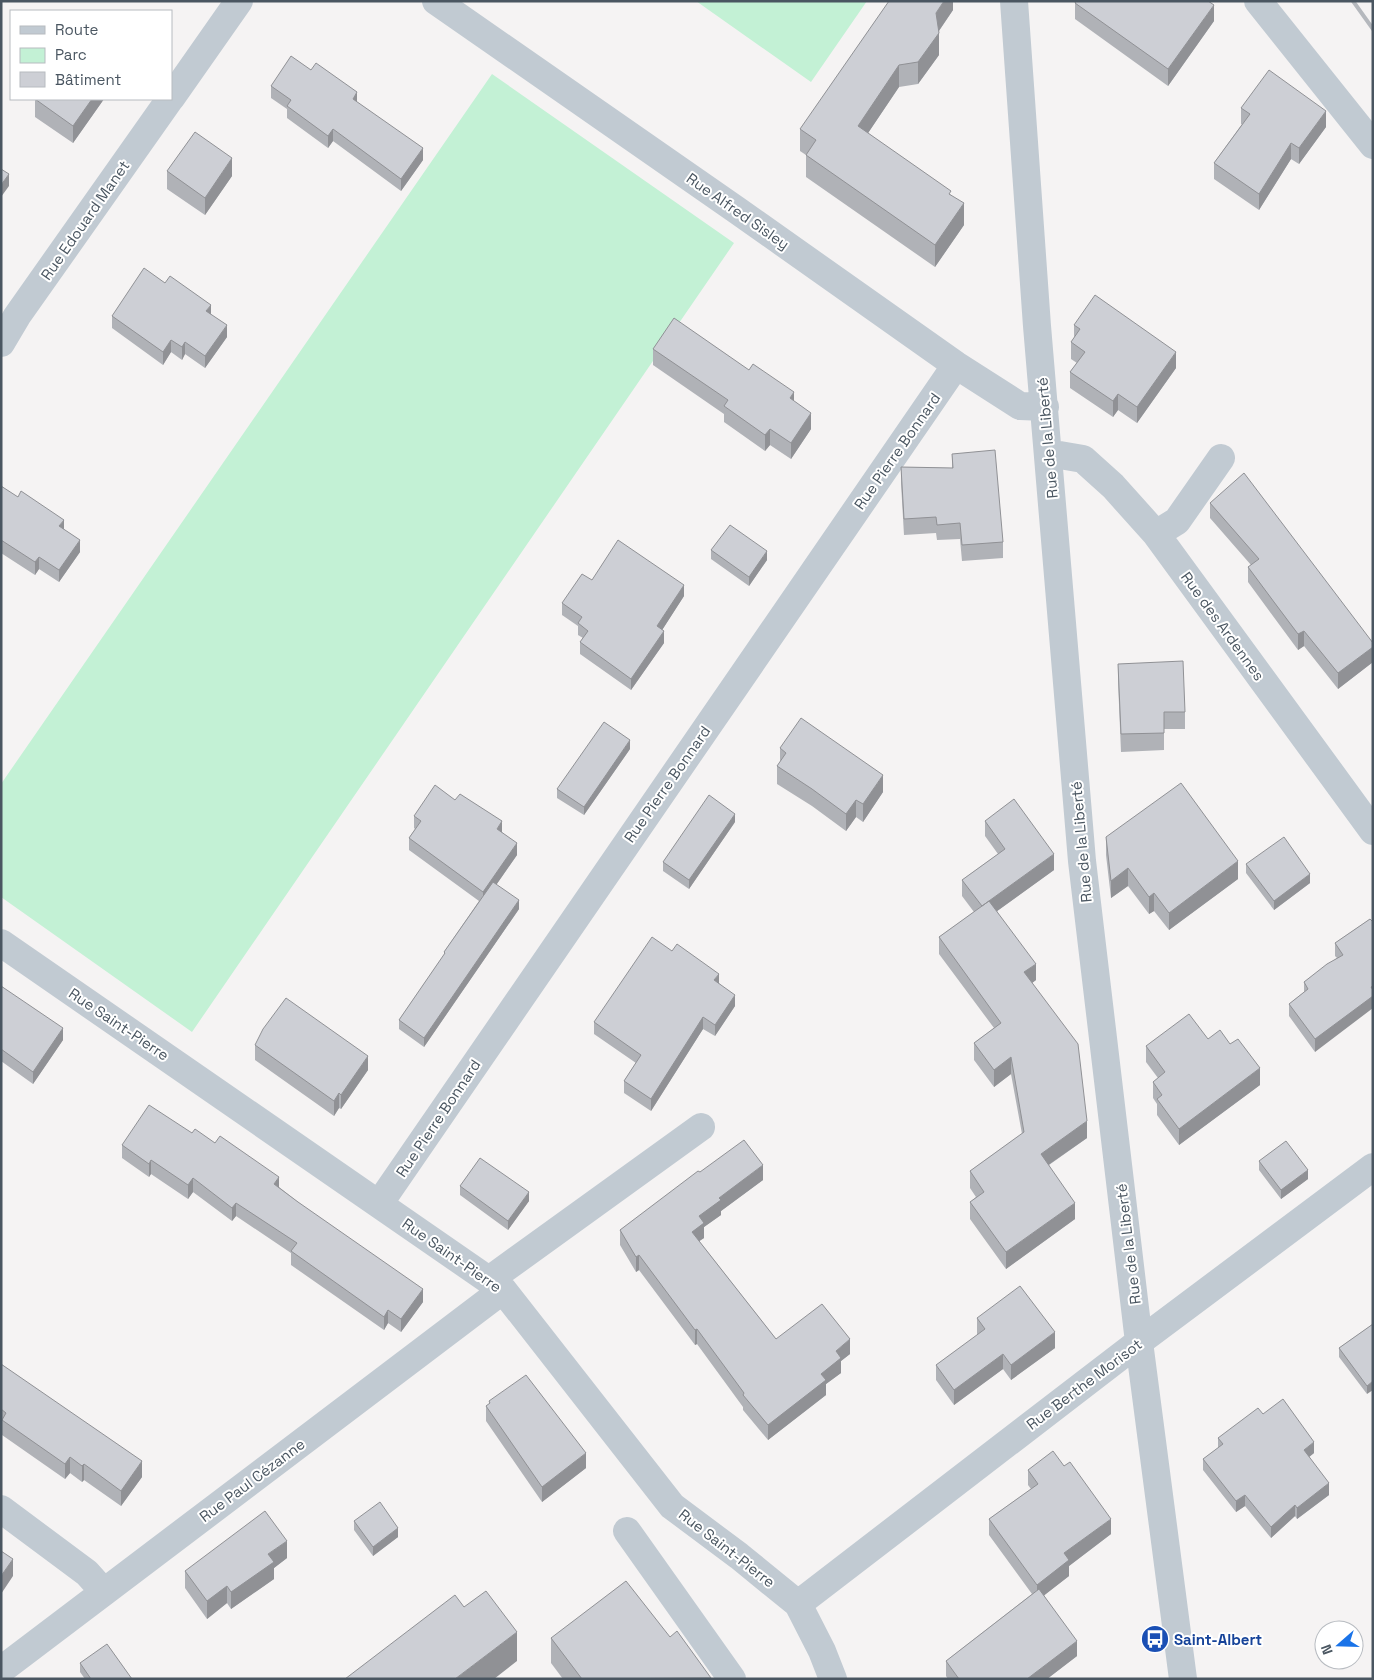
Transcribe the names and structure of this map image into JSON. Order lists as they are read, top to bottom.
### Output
{
  "streets": {
    "street": [
      "Rue Alfred Sisley",
      "Rue Edouard Manet",
      "Rue de la Liberté",
      "Rue Pierre Bonnard",
      "Rue des Ardennes",
      "Rue Saint-Pierre",
      "Rue Berthe Morisot",
      "Rue Paul Cézanne"
    ]
  },
  "crossings": [
    ["Rue Alfred Sisley", "Rue de la Liberté"],
    ["Rue Alfred Sisley", "Rue Pierre Bonnard"],
    ["Rue de la Liberté", "Rue des Ardennes"],
    ["Rue de la Liberté", "Rue Berthe Morisot"],
    ["Rue Pierre Bonnard", "Rue Saint-Pierre"],
    ["Rue Saint-Pierre", "Rue Berthe Morisot"],
    ["Rue Saint-Pierre", "Rue Paul Cézanne"]
  ],
  "places": {
    "bus stop": ["Saint-Albert"]
  },
  "legend": ["Route", "Parc", "Bâtiment"],
  "north": "left"
}
